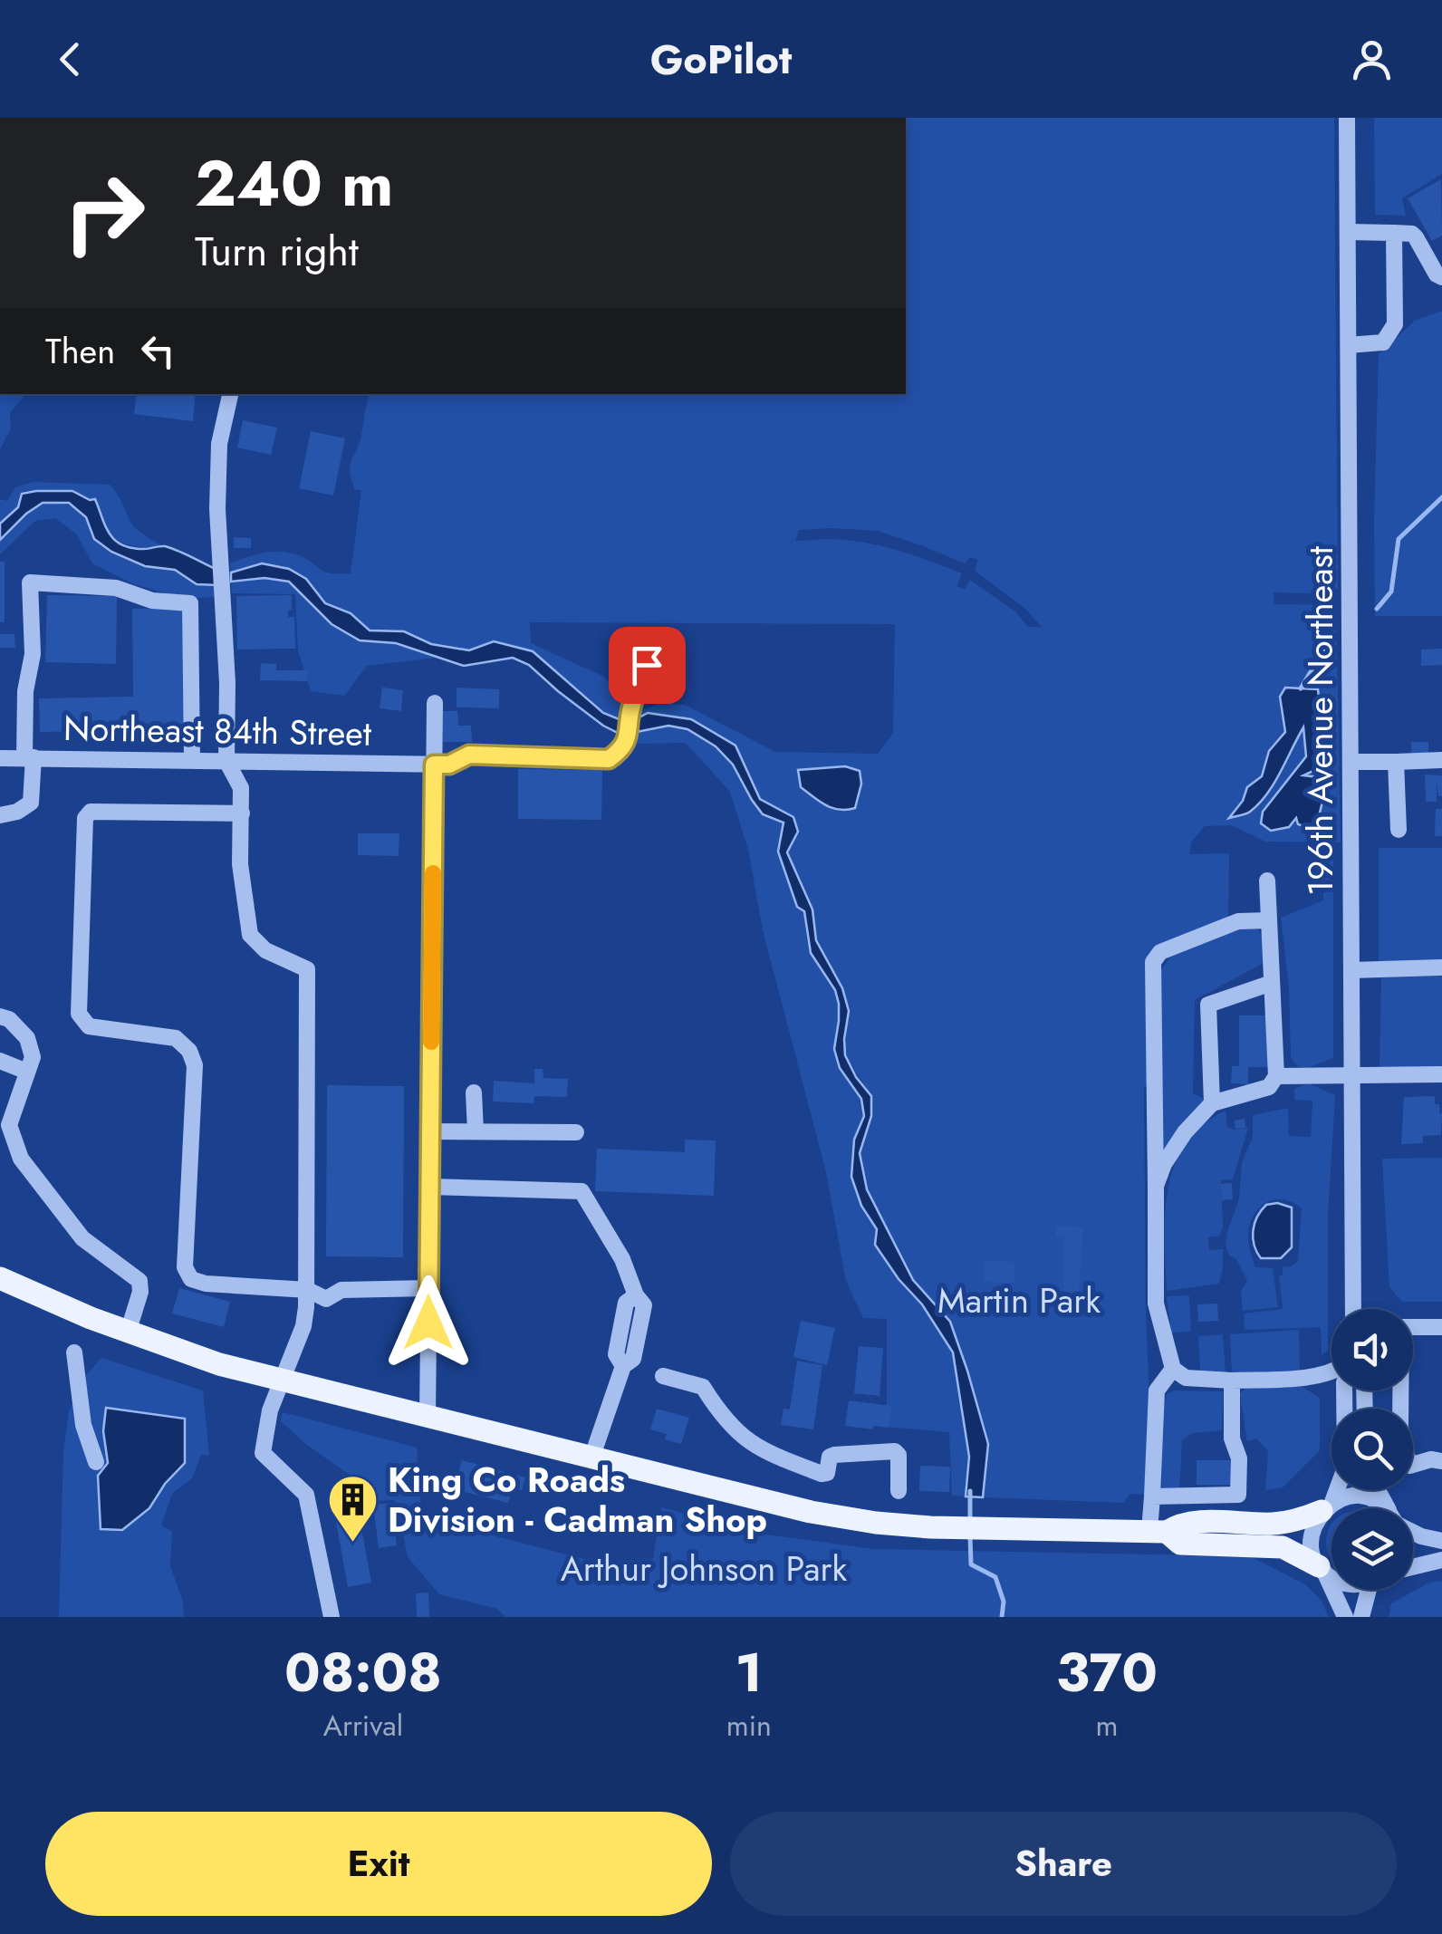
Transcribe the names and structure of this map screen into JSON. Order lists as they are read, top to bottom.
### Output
{
  "streets": {
    "street": ["196th Avenue Northeast", "Northeast 84th Street"]
  },
  "parks": ["Martin Park", "Arthur Johnson Park"],
  "places": {
    "building": ["King Co Roads Division - Cadman Shop"]
  },
  "page": {
    "header": "GoPilot",
    "turn": ["240 m", "Turn right"],
    "then": "Then",
    "eta": [
      "08:08",
      "Arrival",
      "1",
      "min",
      "370",
      "m"
    ],
    "buttons": ["Exit", "Share"]
  }
}
